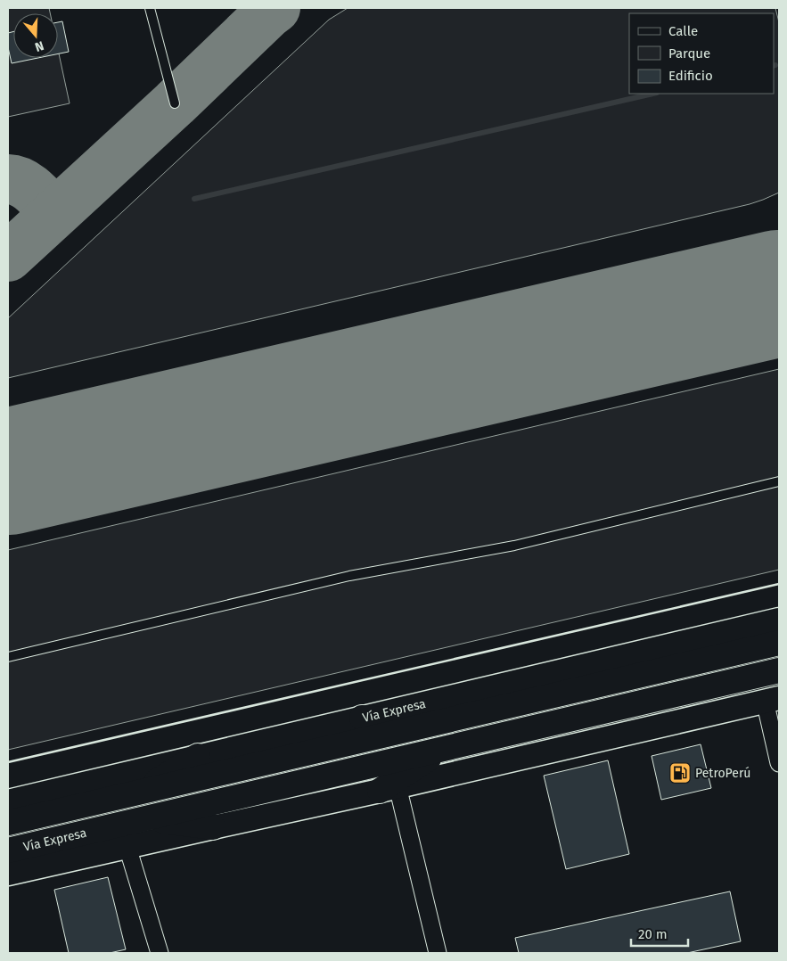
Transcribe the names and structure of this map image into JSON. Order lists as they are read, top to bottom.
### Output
{
  "streets": {
    "main road": ["Vía Expresa"]
  },
  "places": {
    "fuel station": ["PetroPerú"]
  },
  "legend": ["Calle", "Parque", "Edificio"],
  "scale_bar": "20 m",
  "north": "bottom"
}
